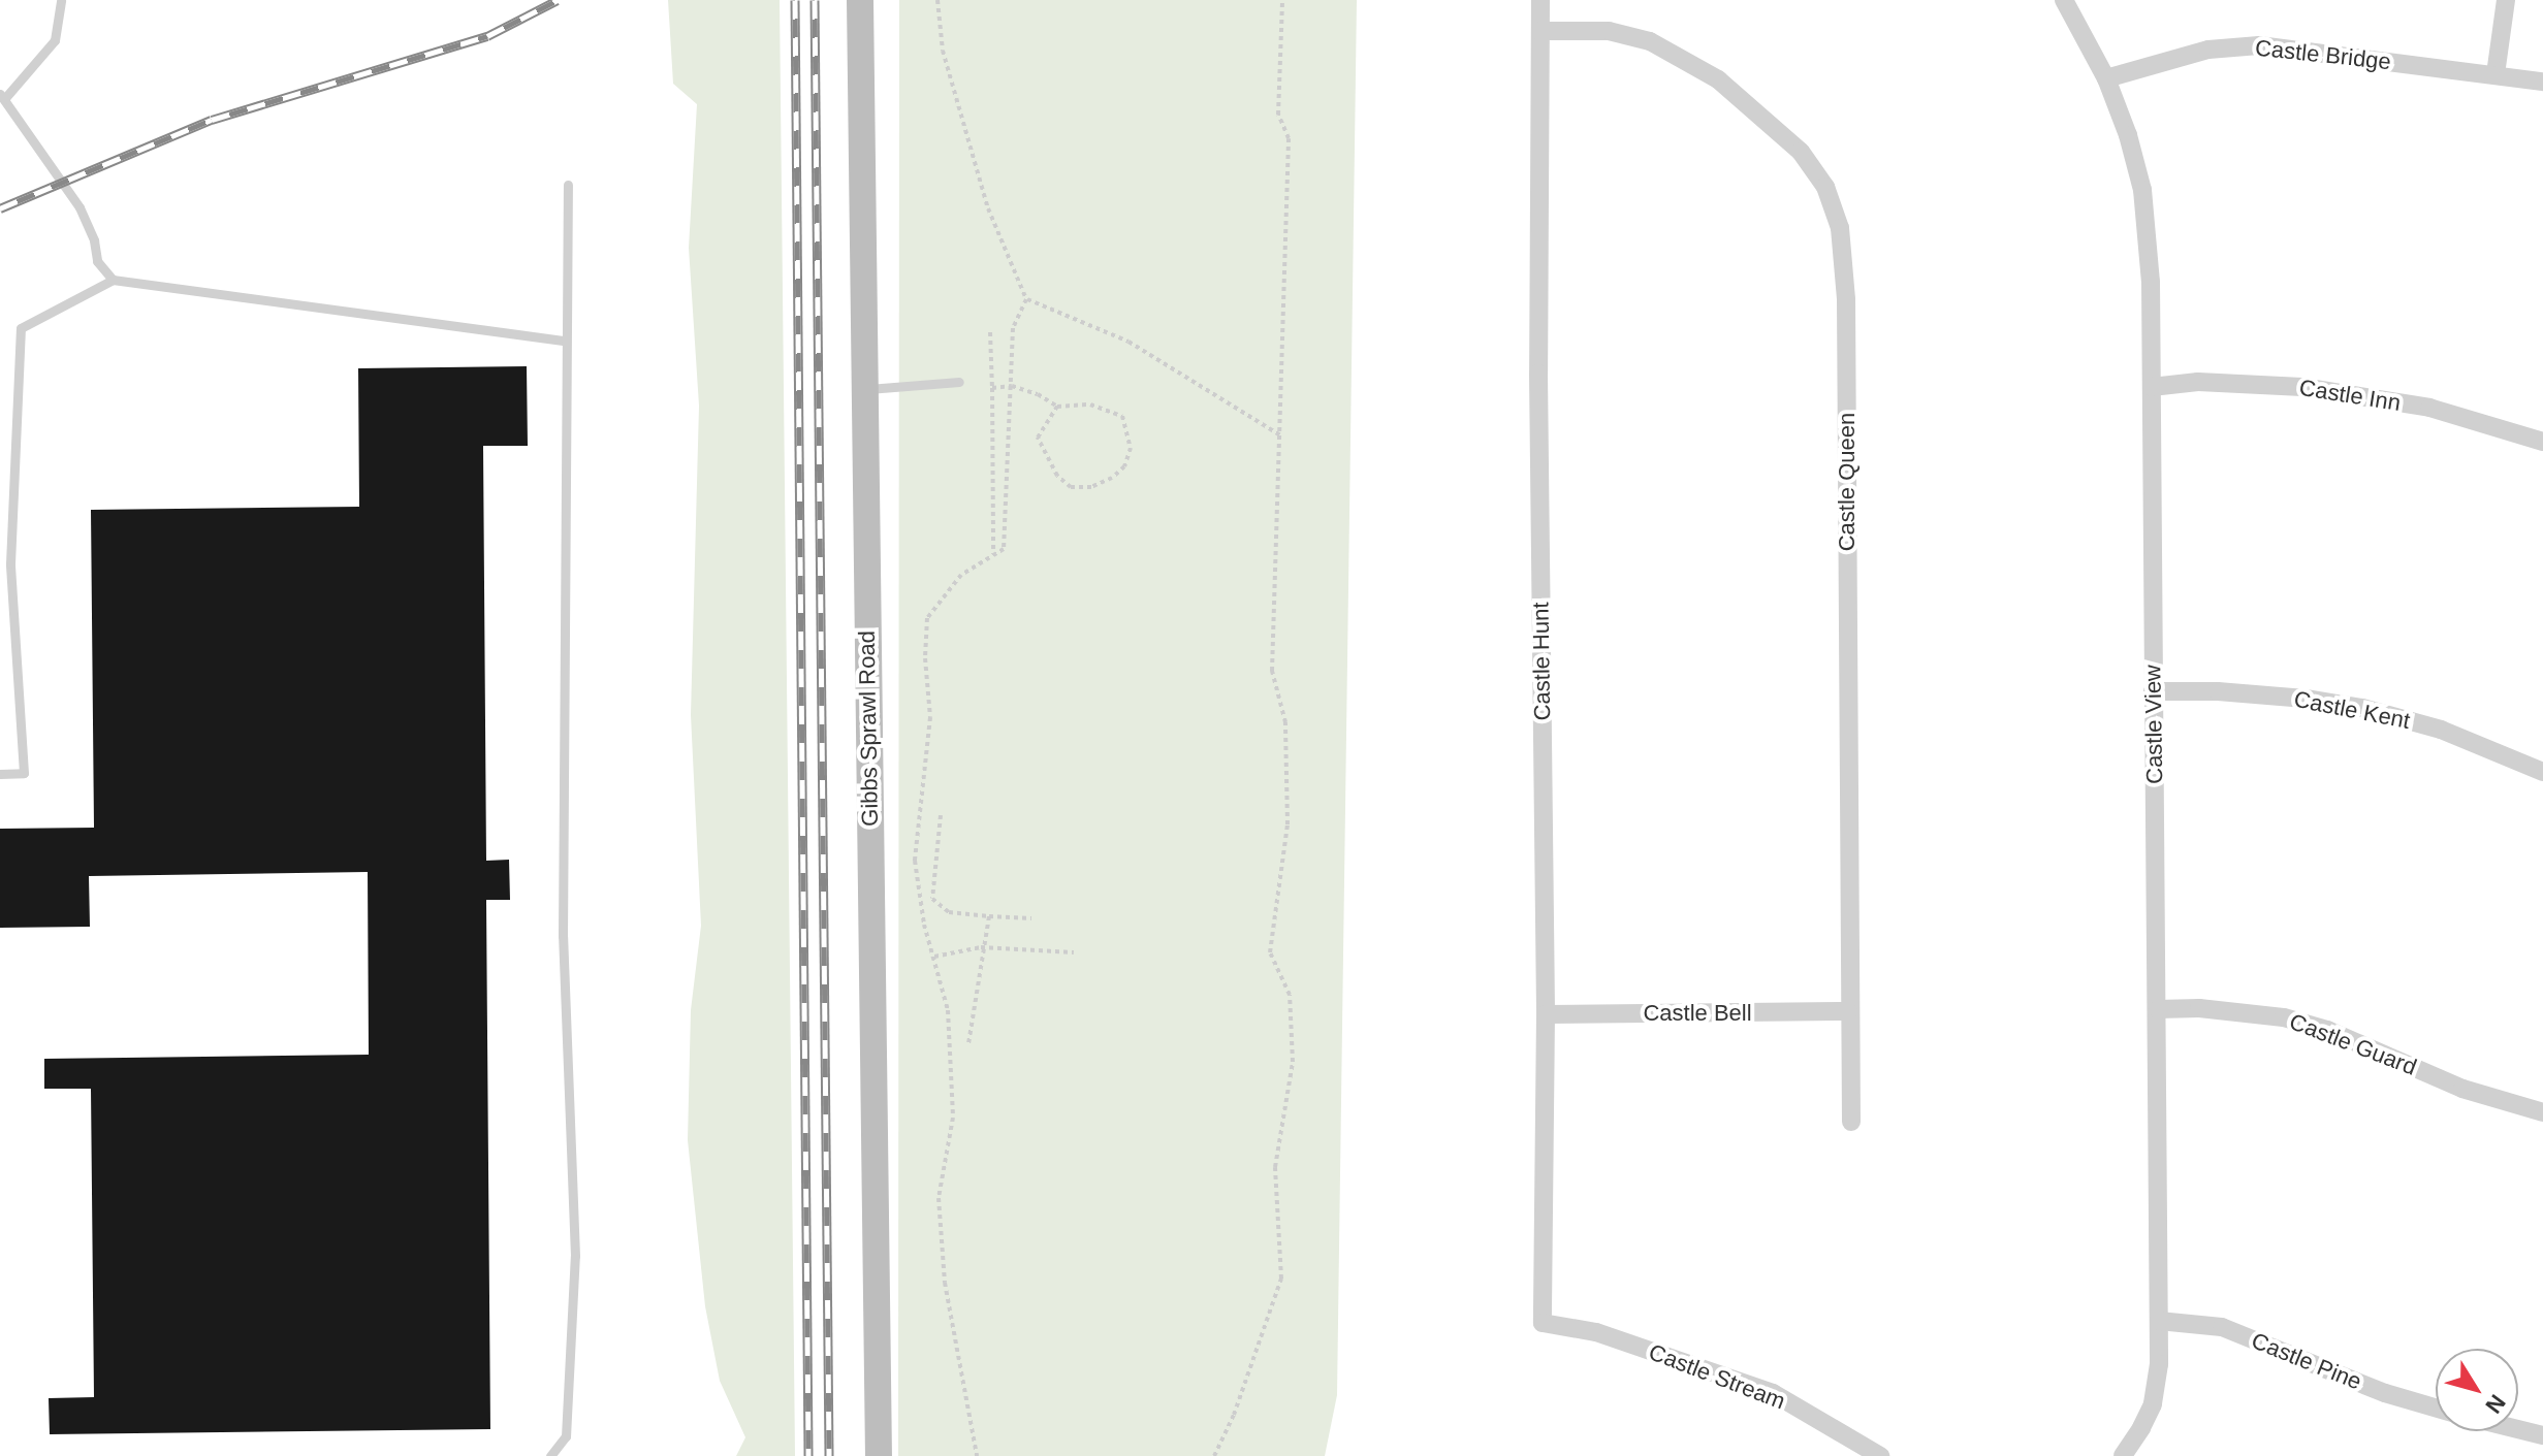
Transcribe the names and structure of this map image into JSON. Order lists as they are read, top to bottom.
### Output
{
  "streets": {
    "main road": ["Gibbs Sprawl Road"],
    "street": [
      "Castle Bridge",
      "Castle Inn",
      "Castle Queen",
      "Castle Hunt",
      "Castle Kent",
      "Castle View",
      "Castle Bell",
      "Castle Guard",
      "Castle Pine",
      "Castle Stream"
    ]
  },
  "crossings": [
    ["Castle Bridge", "Castle View"],
    ["Castle Inn", "Castle View"],
    ["Castle Queen", "Castle Hunt"],
    ["Castle Queen", "Castle Bell"],
    ["Castle Hunt", "Castle Bell"],
    ["Castle Hunt", "Castle Stream"],
    ["Castle Kent", "Castle View"],
    ["Castle View", "Castle Guard"],
    ["Castle View", "Castle Pine"]
  ],
  "north": "bottom right"
}
